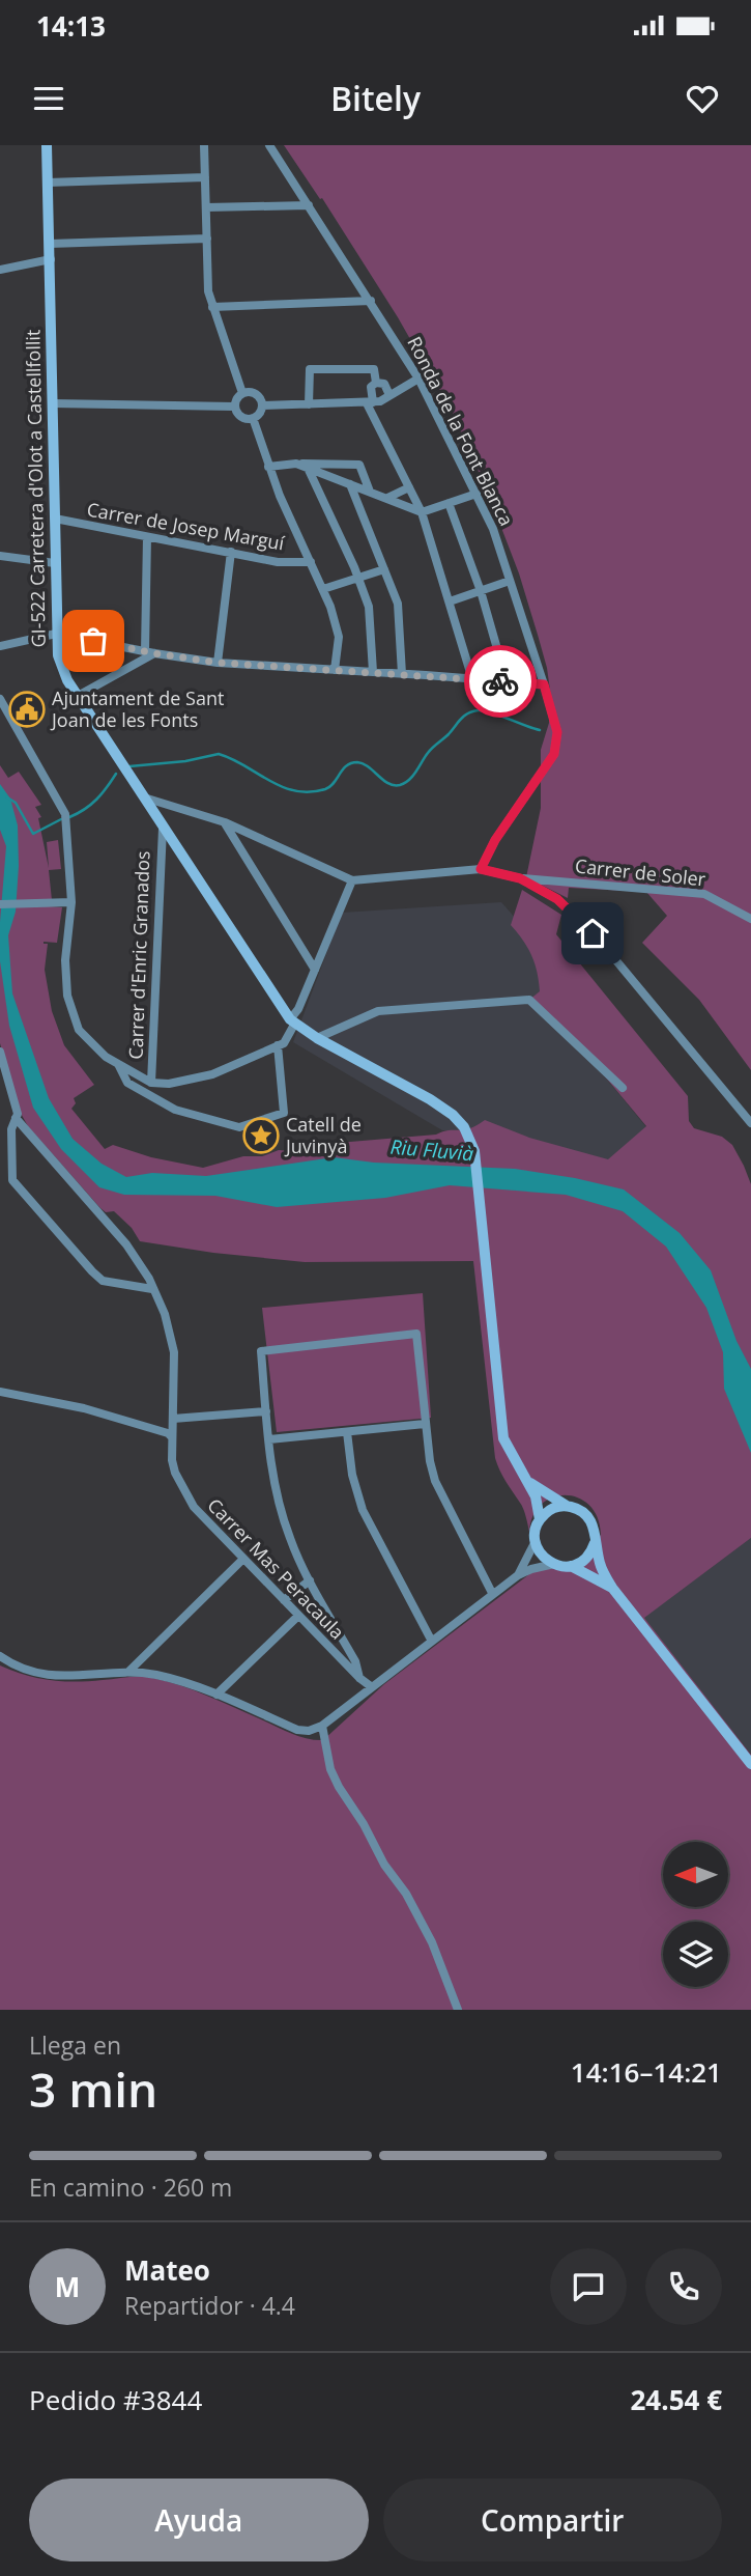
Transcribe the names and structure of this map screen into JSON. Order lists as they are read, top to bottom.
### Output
{
  "streets": {
    "street": [
      "Ronda de la Font Blanca",
      "GI-522 Carretera d'Olot a Castellfollit",
      "Carrer de Josep Marguí",
      "Carrer de Soler",
      "Carrer d'Enric Granados",
      "Carrer Mas Peracaula"
    ]
  },
  "crossings": [
    ["GI-522 Carretera d'Olot a Castellfollit", "Carrer de Josep Marguí"],
    ["GI-522 Carretera d'Olot a Castellfollit", "Carrer d'Enric Granados"]
  ],
  "water": ["Riu Fluvià"],
  "places": {
    "public building": ["Ajuntament de Sant Joan de les Fonts"],
    "place": ["Catell de Juvinyà"]
  },
  "north": "left",
  "page": {
    "status": "14:13",
    "header": "Bitely",
    "heading": ["3 min", "Llega en", "14:16–14:21"],
    "panel": [
      "Mateo",
      "Repartidor · 4.4",
      "Pedido #3844",
      "24.54 €"
    ],
    "bar": "En camino · 260 m",
    "round": "M",
    "buttons": ["Ayuda", "Compartir"]
  }
}
